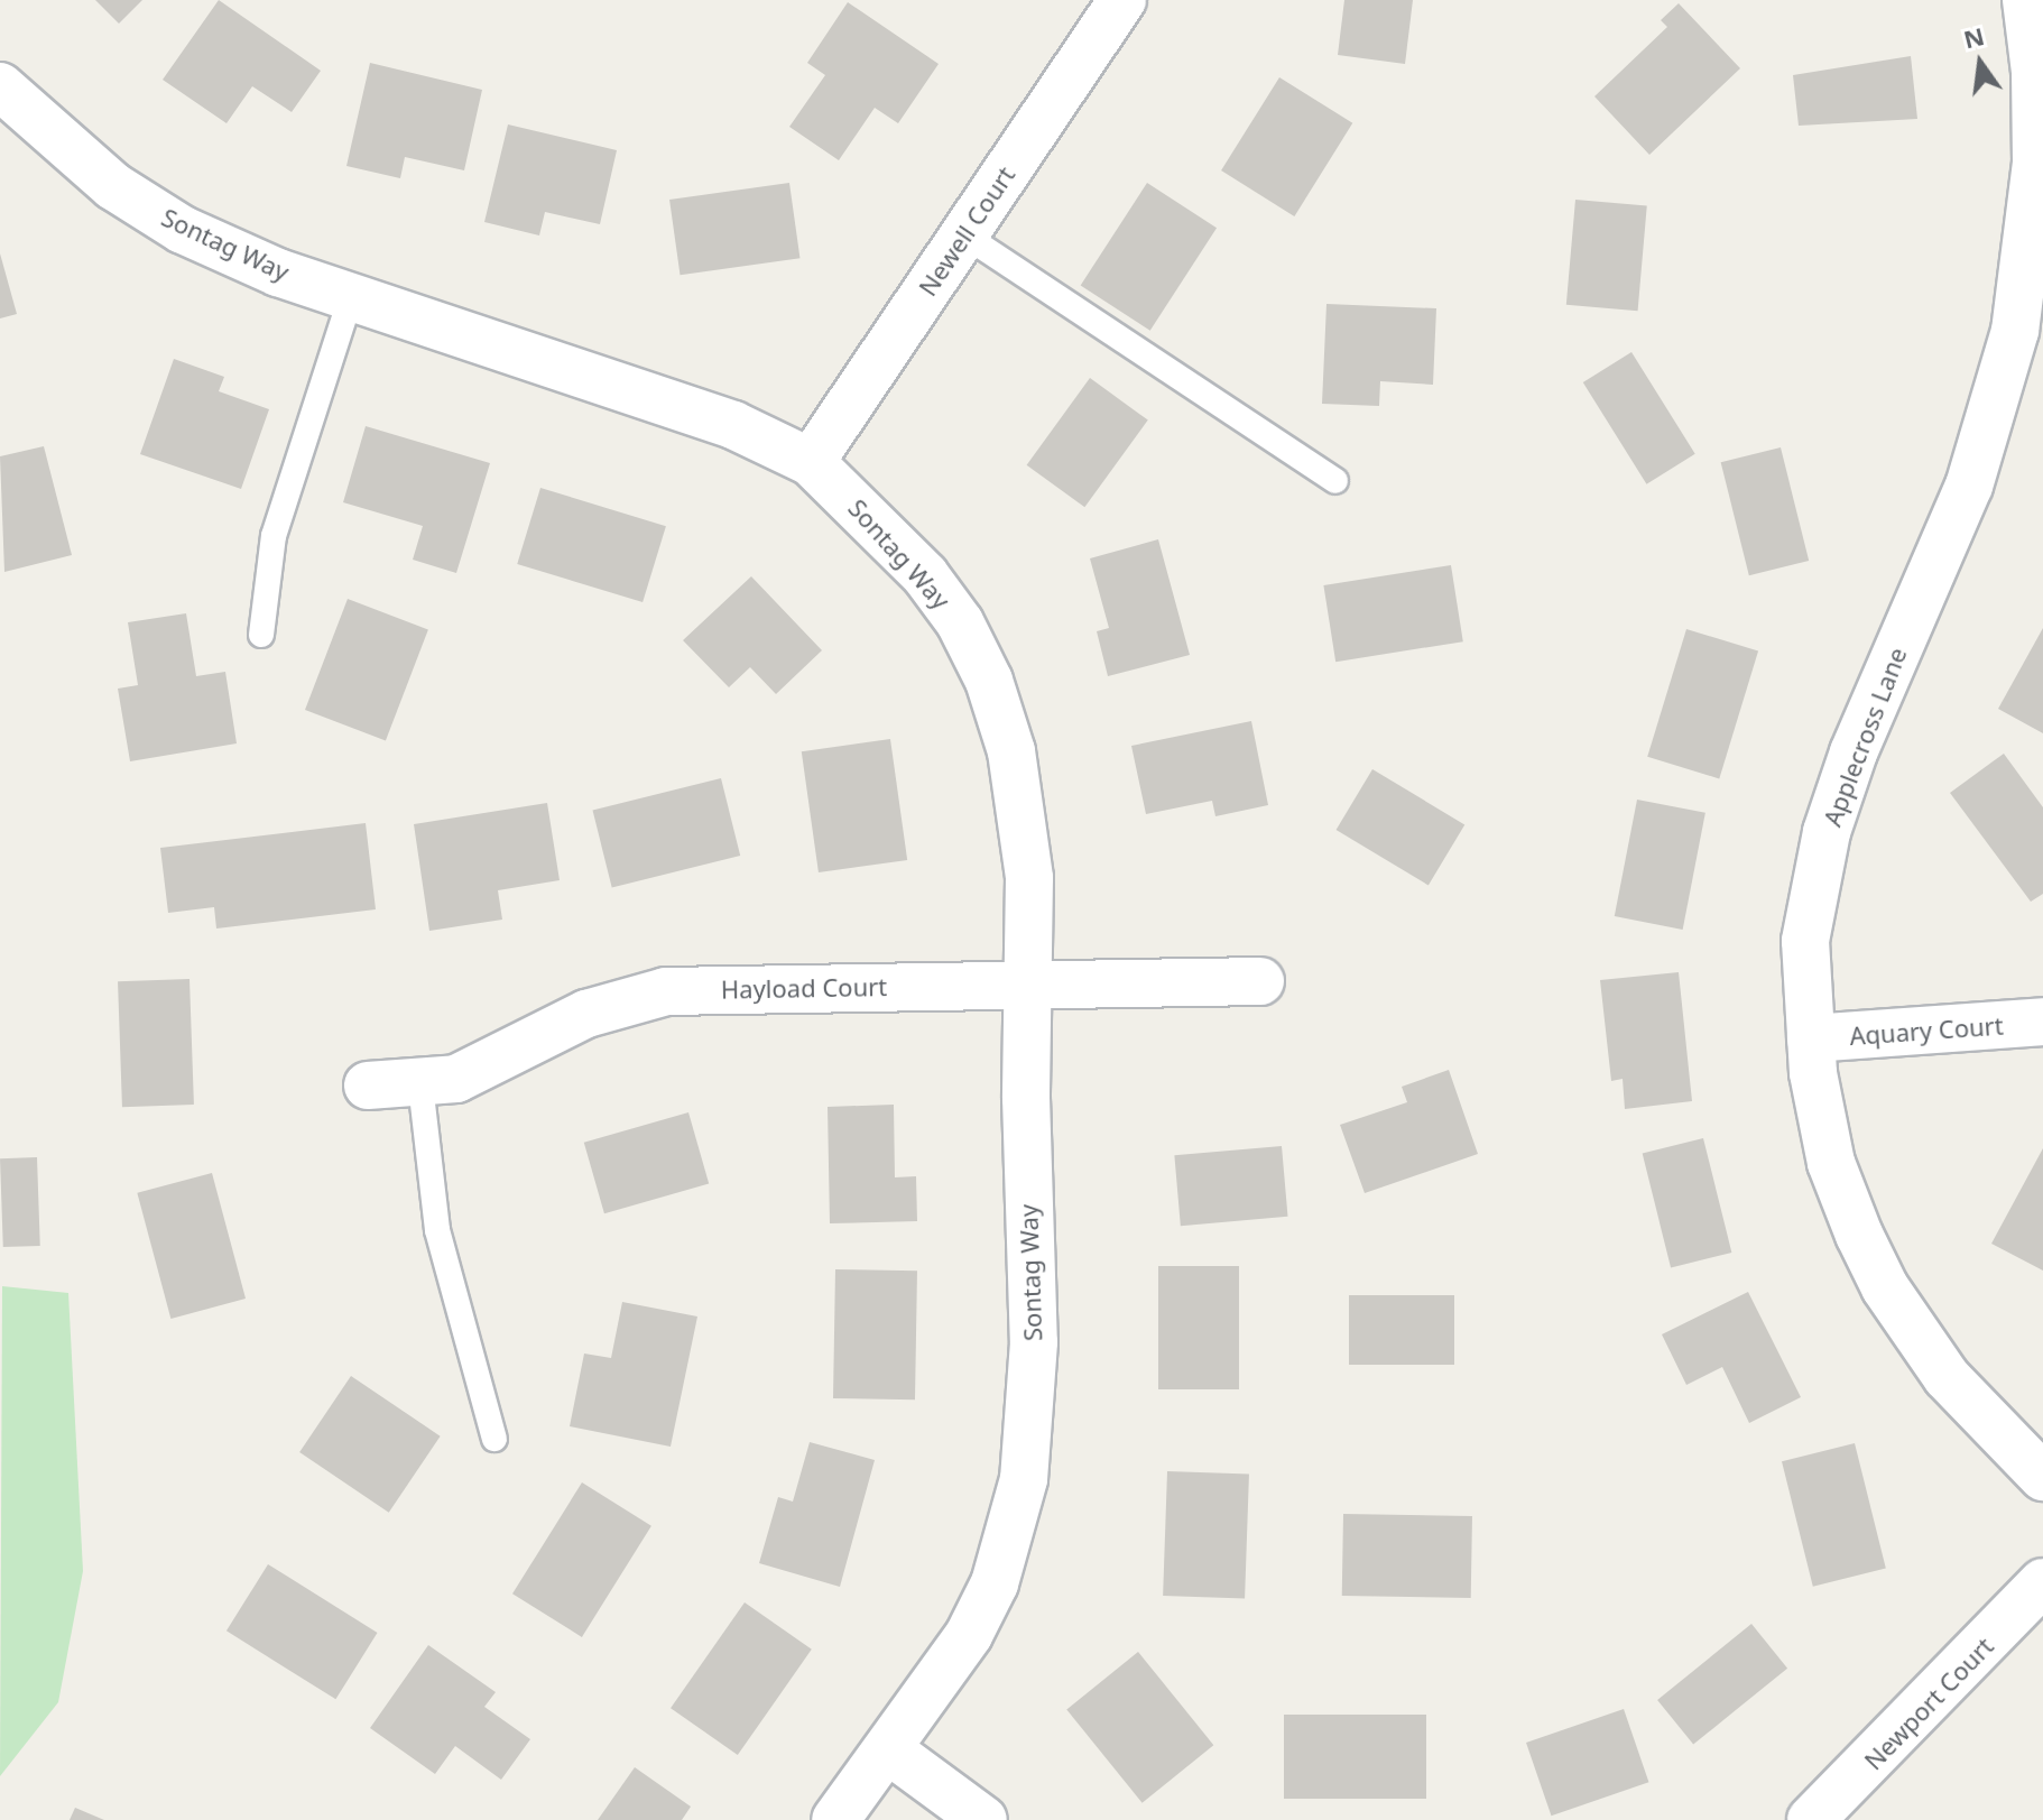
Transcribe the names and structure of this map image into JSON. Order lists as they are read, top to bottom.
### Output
{
  "streets": {
    "street": [
      "Newell Court",
      "Sontag Way",
      "Applecross Lane",
      "Hayload Court",
      "Aquary Court",
      "Newport Court"
    ]
  },
  "crossings": [
    ["Newell Court", "Sontag Way"],
    ["Sontag Way", "Hayload Court"],
    ["Applecross Lane", "Aquary Court"]
  ],
  "north": "top"
}
